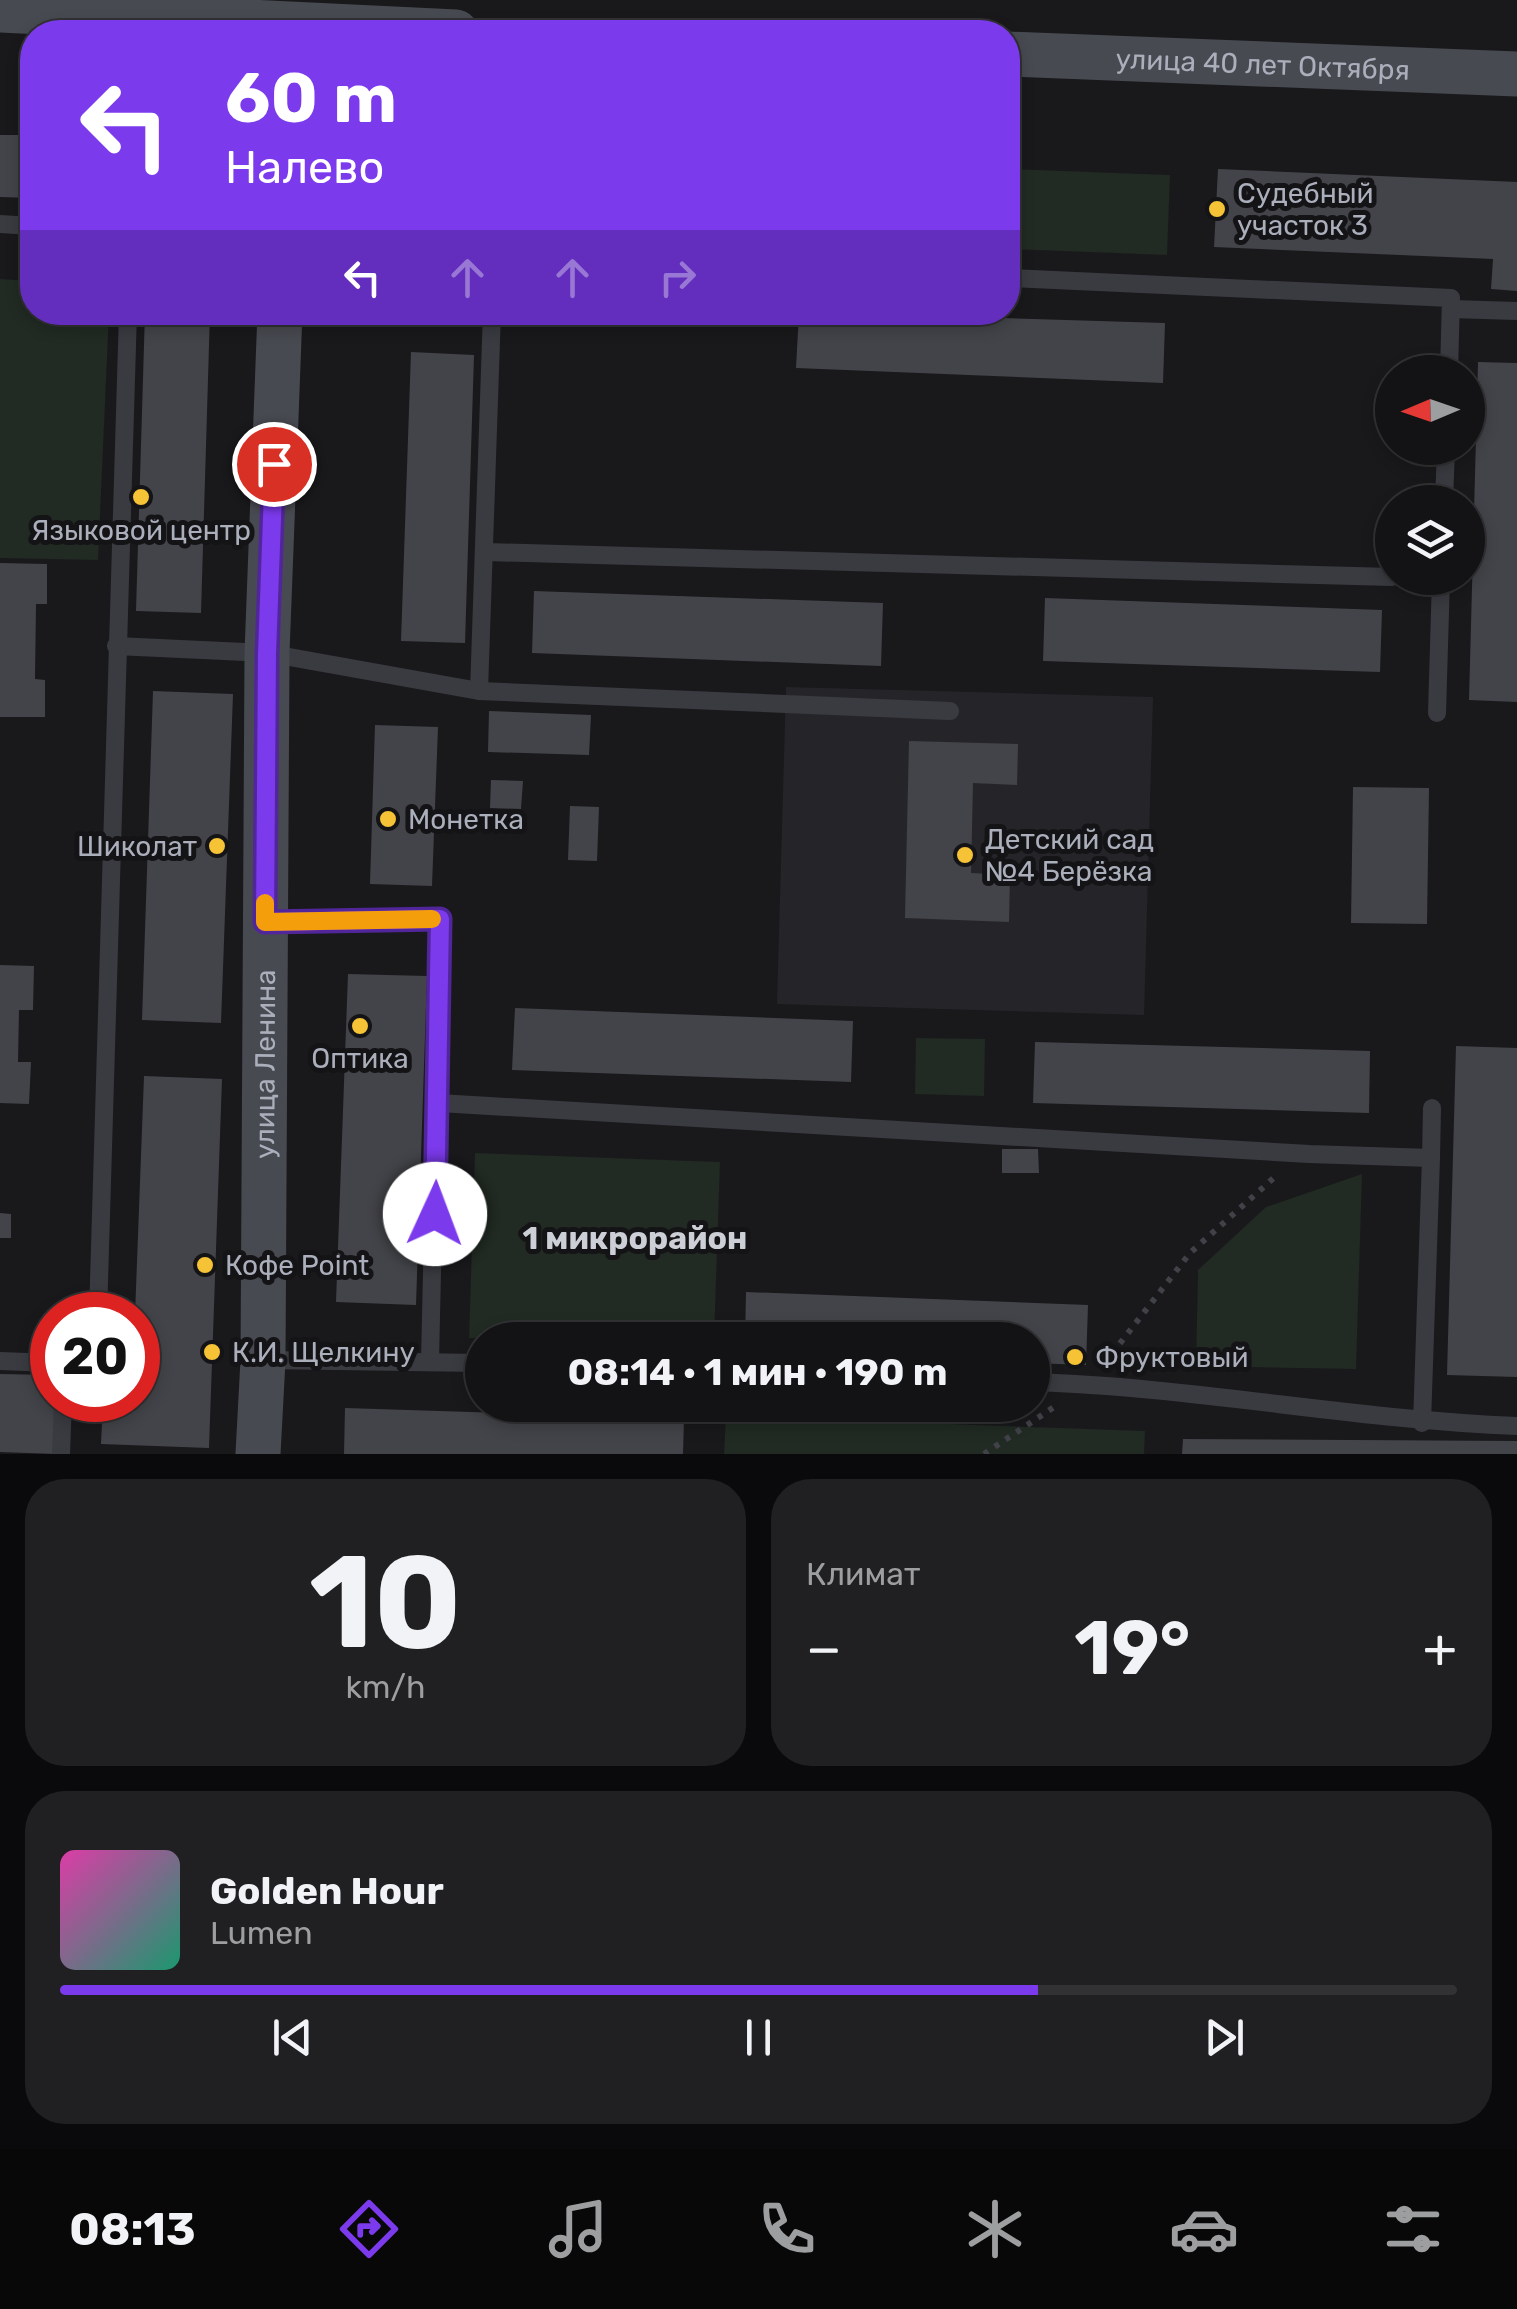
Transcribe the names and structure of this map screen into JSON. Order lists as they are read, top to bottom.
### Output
{
  "streets": {
    "street": ["улица 40 лет Октября", "улица Ленина"]
  },
  "districts": ["1 микрорайон"],
  "places": [
    "Судебный участок 3",
    "Языковой центр",
    "Монетка",
    "Шиколат",
    "Детский сад №4 Берёзка",
    "Оптика",
    "Кофе Point",
    "К.И. Щелкину",
    "Фруктовый"
  ],
  "north": "left",
  "page": {
    "turn": ["60 m", "Налево"],
    "limit": "20",
    "trip": "08:14 · 1 мин · 190 m",
    "tile": [
      ["10", "km/h"],
      "Климат"
    ],
    "heat": ["−", "19°", "+"],
    "song": ["Golden Hour", "Lumen"],
    "tabs": "08:13"
  }
}
